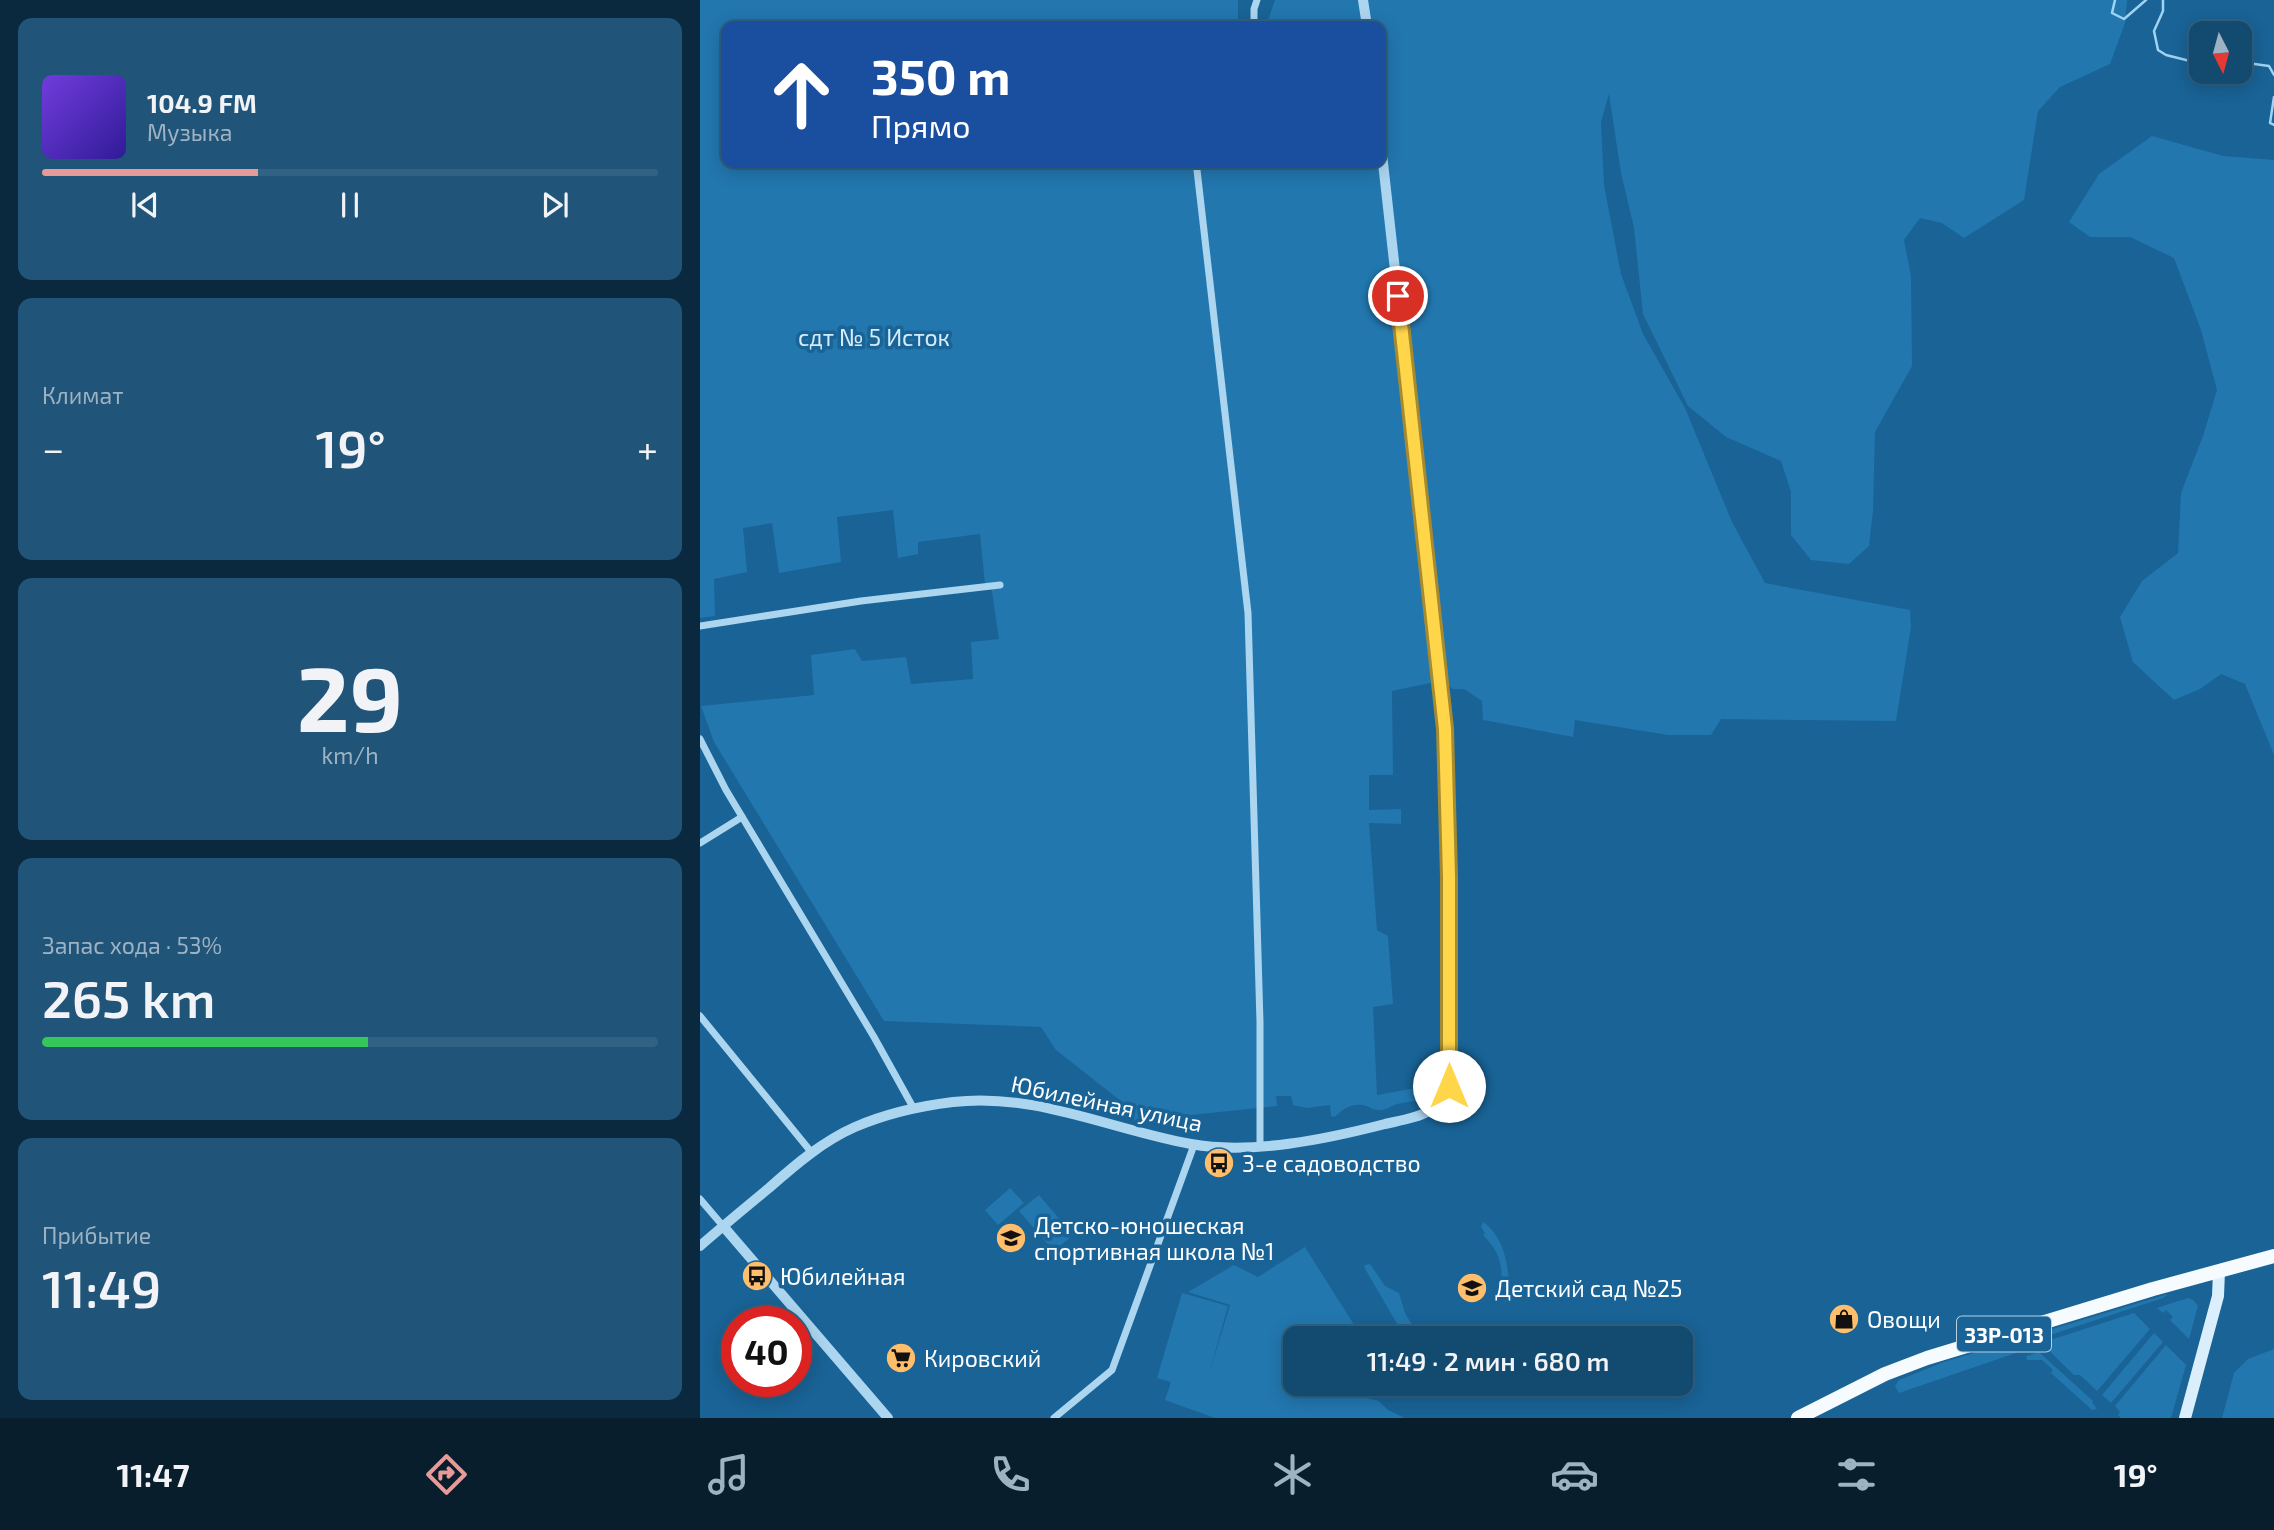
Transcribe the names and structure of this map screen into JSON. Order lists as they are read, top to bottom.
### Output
{
  "streets": {
    "main road": ["33Р-013"],
    "street": ["Юбилейная улица"]
  },
  "parks": ["сдт № 5 Исток"],
  "places": {
    "bus stop": ["3-е садоводство", "Юбилейная"],
    "school or university": ["Детско-юношеская спортивная школа №1", "Детский сад №25"],
    "shop": ["Овощи"],
    "supermarket": ["Кировский"]
  },
  "north": "bottom",
  "page": {
    "turn": ["350 m", "Прямо"],
    "song": ["104.9 FM", "Музыка"],
    "tile": [
      "Климат",
      ["29", "km/h"],
      ["Запас хода · 53%", "265 km"],
      ["Прибытие", "11:49"]
    ],
    "heat": ["−", "19°", "+"],
    "limit": "40",
    "trip": "11:49 · 2 мин · 680 m",
    "tabs": ["11:47", "19°"]
  }
}
